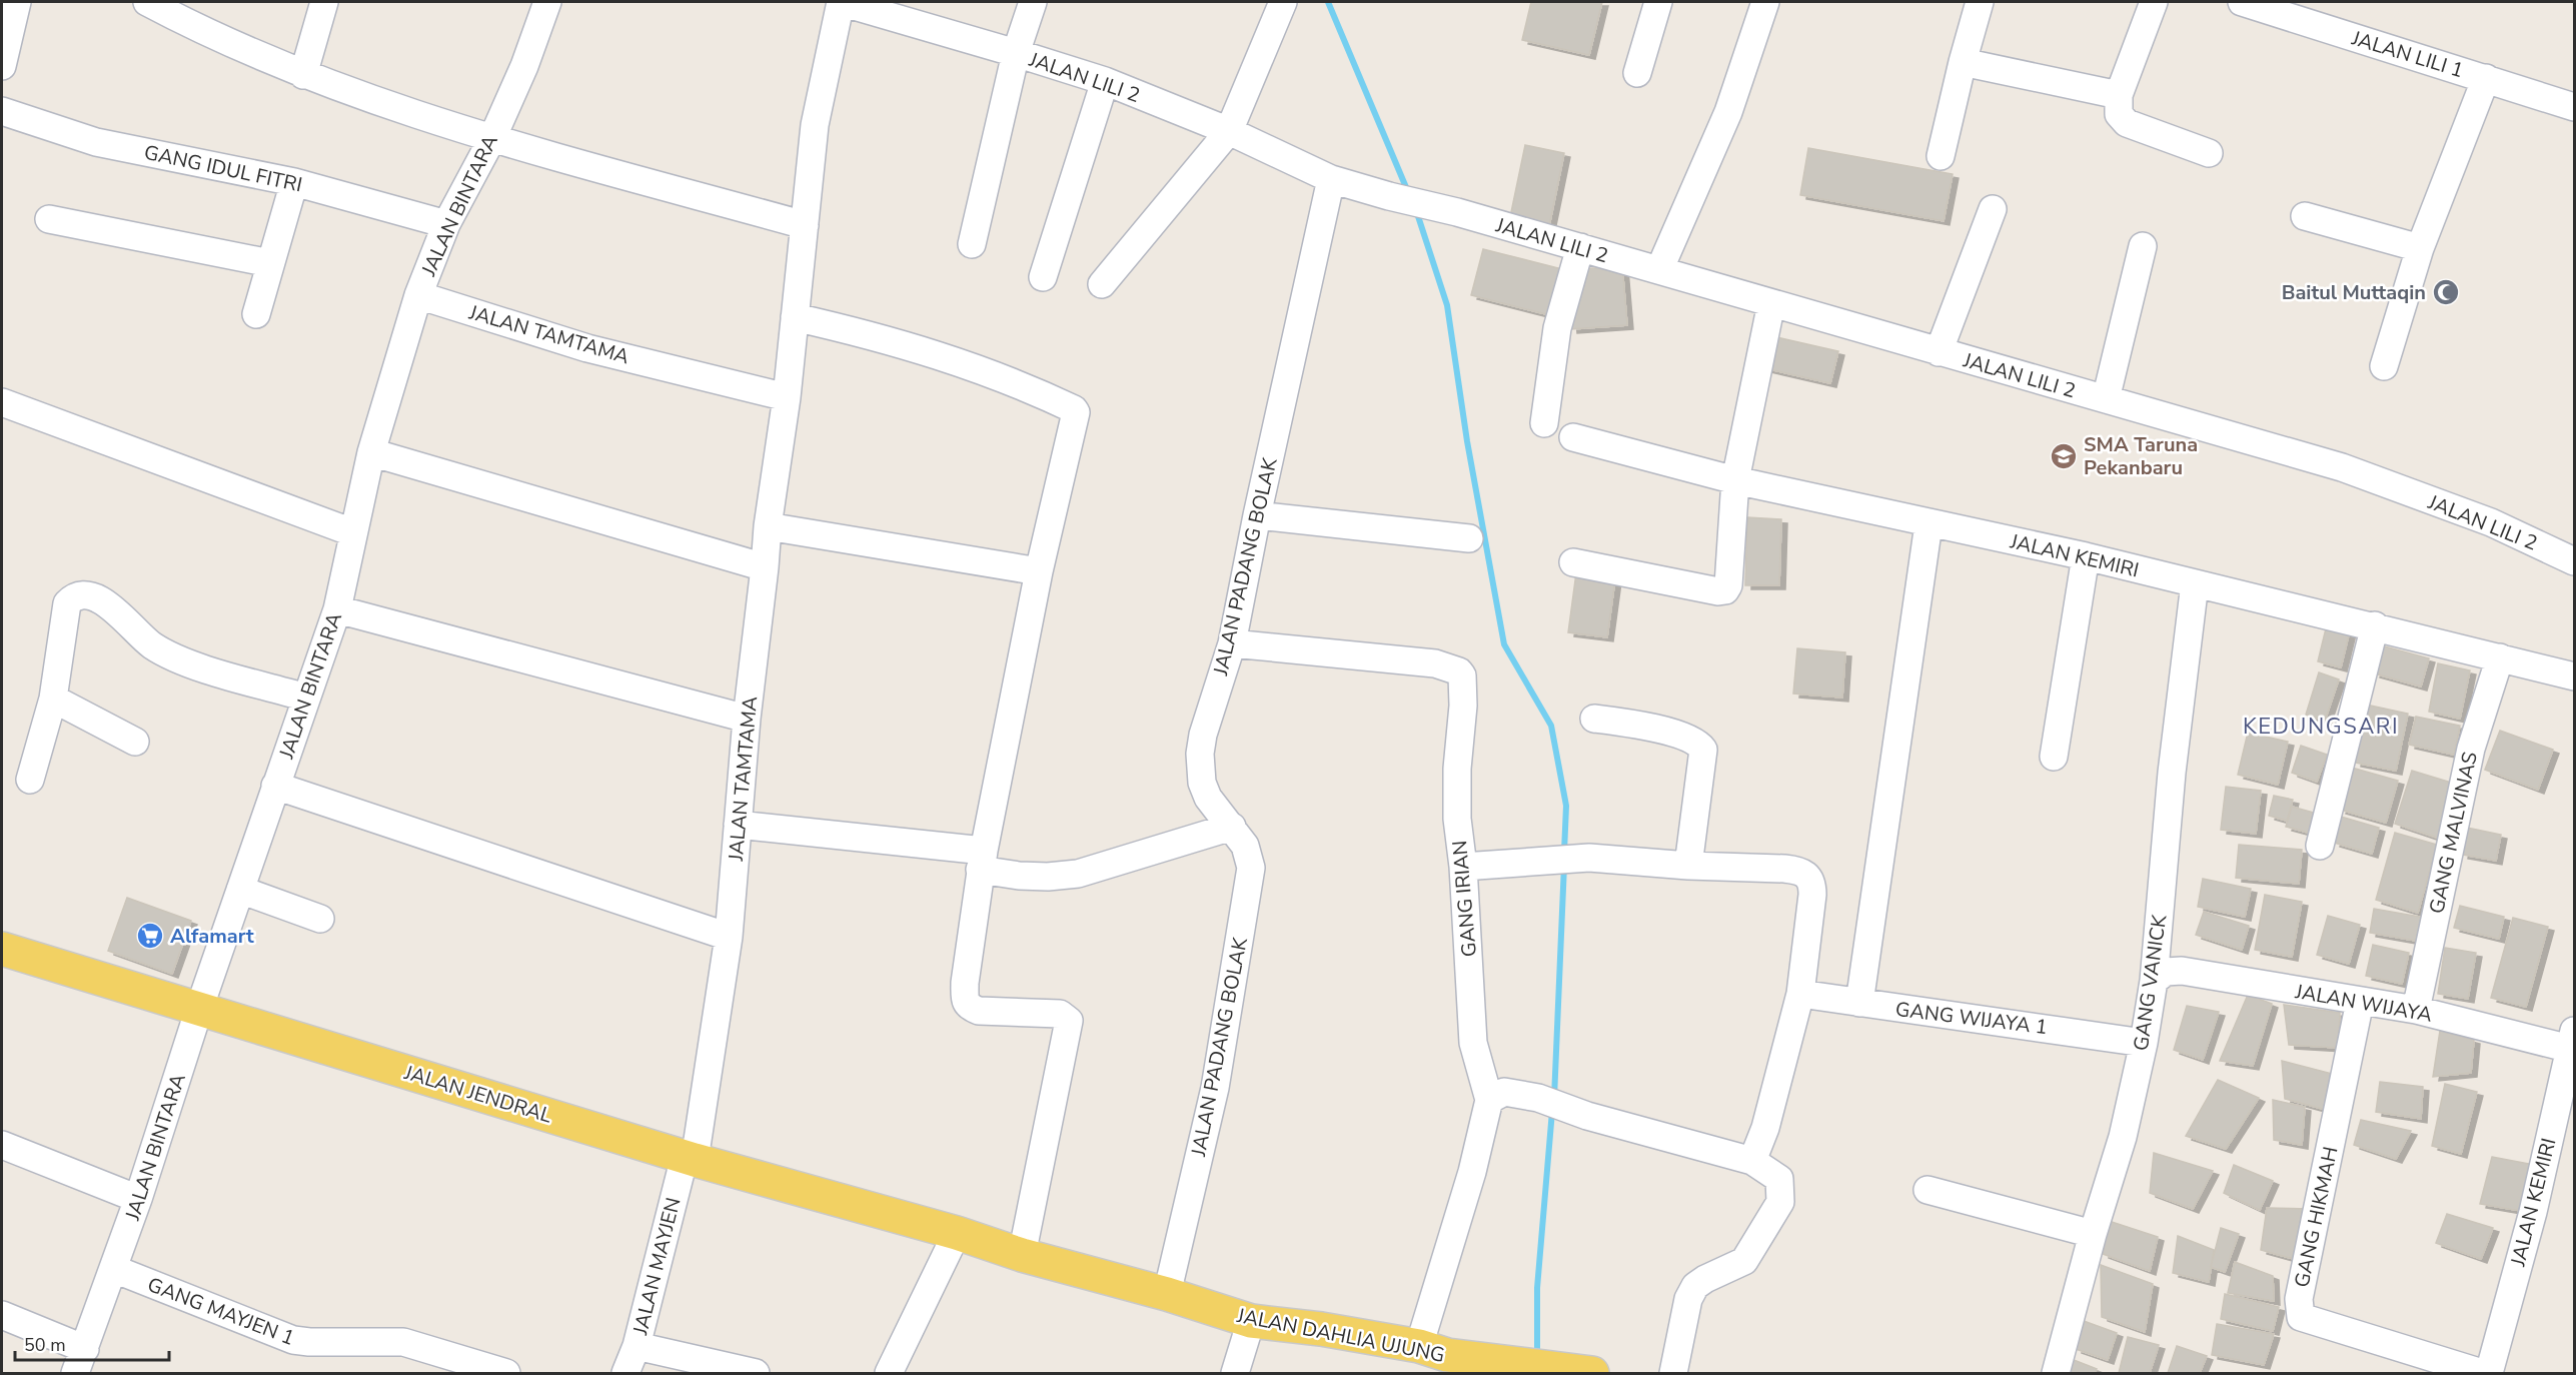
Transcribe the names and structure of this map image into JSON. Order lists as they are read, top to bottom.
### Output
{
  "streets": {
    "main road": ["JALAN JENDRAL", "JALAN DAHLIA UJUNG"],
    "street": [
      "JALAN LILI 1",
      "JALAN LILI 2",
      "GANG IDUL FITRI",
      "JALAN BINTARA",
      "JALAN TAMTAMA",
      "JALAN KEMIRI",
      "JALAN PADANG BOLAK",
      "GANG MALVINAS",
      "GANG IRIAN",
      "GANG VANICK",
      "JALAN WIJAYA",
      "GANG WIJAYA 1",
      "GANG HIKMAH",
      "JALAN MAYJEN",
      "GANG MAYJEN 1"
    ]
  },
  "crossings": [
    ["JALAN LILI 2", "JALAN TAMTAMA"],
    ["JALAN LILI 2", "JALAN PADANG BOLAK"],
    ["GANG IDUL FITRI", "JALAN BINTARA"],
    ["JALAN BINTARA", "JALAN TAMTAMA"],
    ["JALAN BINTARA", "JALAN JENDRAL"],
    ["JALAN BINTARA", "GANG MAYJEN 1"],
    ["JALAN TAMTAMA", "JALAN JENDRAL"],
    ["JALAN TAMTAMA", "JALAN MAYJEN"],
    ["JALAN KEMIRI", "GANG MALVINAS"],
    ["JALAN KEMIRI", "GANG VANICK"],
    ["JALAN KEMIRI", "JALAN WIJAYA"],
    ["JALAN PADANG BOLAK", "GANG IRIAN"],
    ["JALAN PADANG BOLAK", "JALAN DAHLIA UJUNG"],
    ["GANG MALVINAS", "JALAN WIJAYA"],
    ["GANG IRIAN", "JALAN DAHLIA UJUNG"],
    ["GANG VANICK", "JALAN WIJAYA"],
    ["GANG VANICK", "GANG WIJAYA 1"],
    ["JALAN WIJAYA", "GANG HIKMAH"],
    ["JALAN JENDRAL", "JALAN MAYJEN"],
    ["JALAN JENDRAL", "JALAN DAHLIA UJUNG"]
  ],
  "districts": ["KEDUNGSARI"],
  "places": {
    "mosque": ["Baitul Muttaqin"],
    "school or university": ["SMA Taruna Pekanbaru"],
    "supermarket": ["Alfamart"]
  },
  "scale_bar": "50 m"
}
